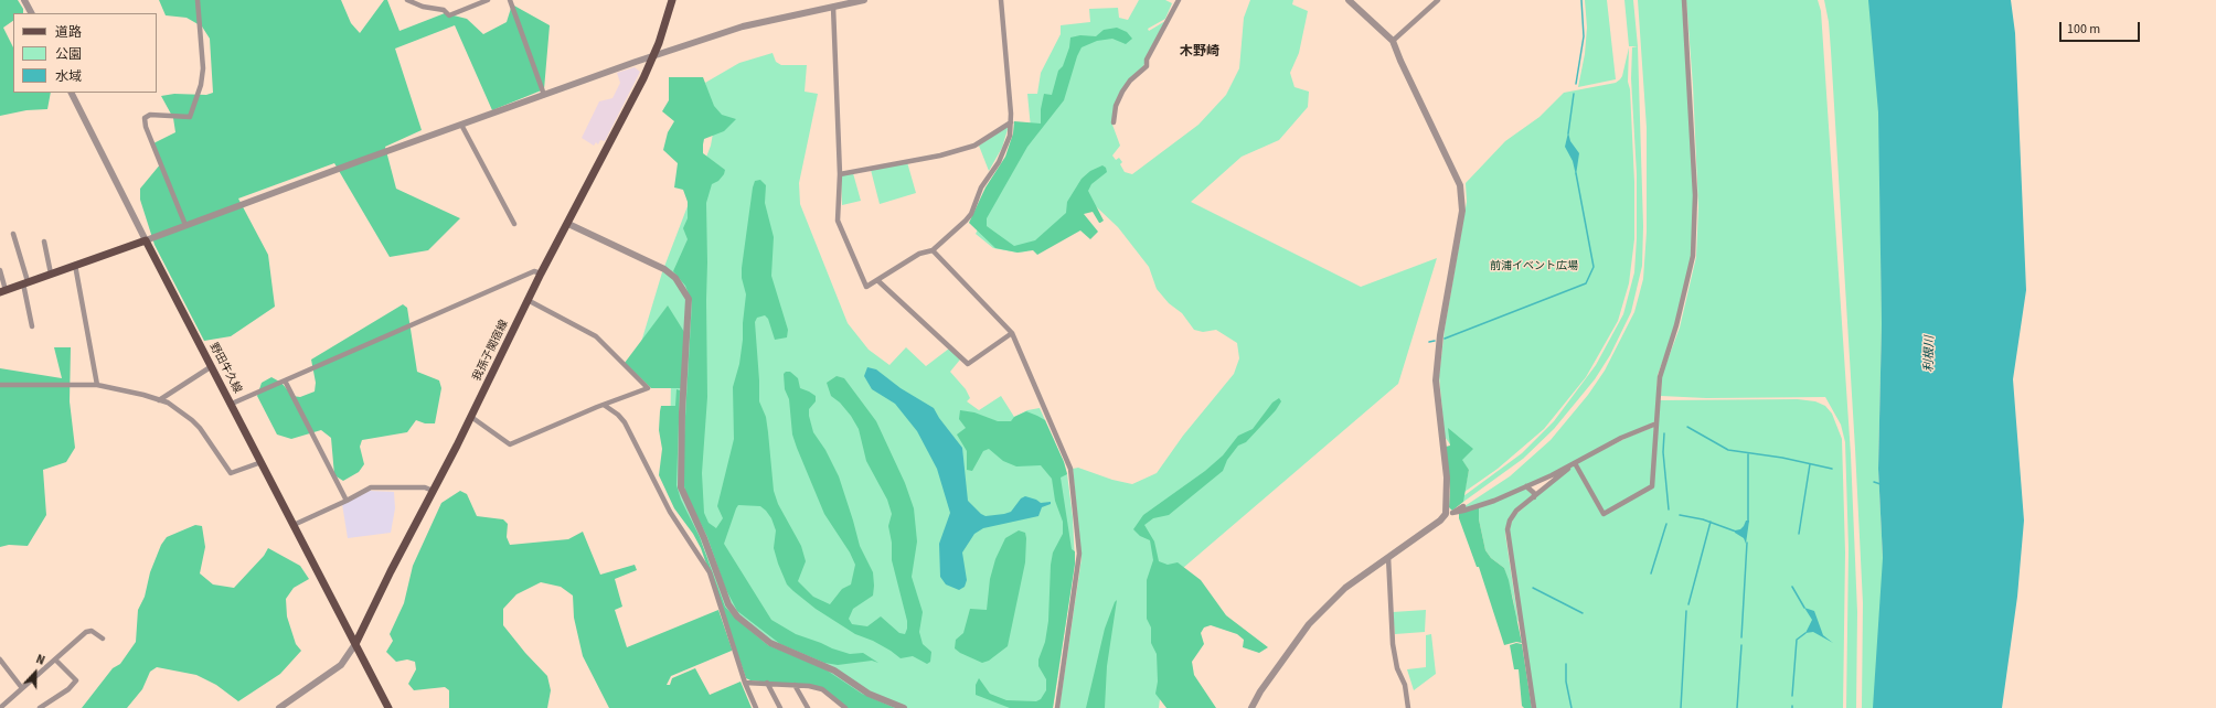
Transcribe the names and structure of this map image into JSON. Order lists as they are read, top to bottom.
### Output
{
  "streets": {
    "main road": ["我孫子関宿線", "野田牛久線"]
  },
  "crossings": [
    ["我孫子関宿線", "野田牛久線"]
  ],
  "districts": ["木野崎"],
  "water": ["利根川"],
  "parks": ["前浦イベント広場"],
  "legend": ["道路", "公園", "水域"],
  "scale_bar": "100 m",
  "north": "top"
}
